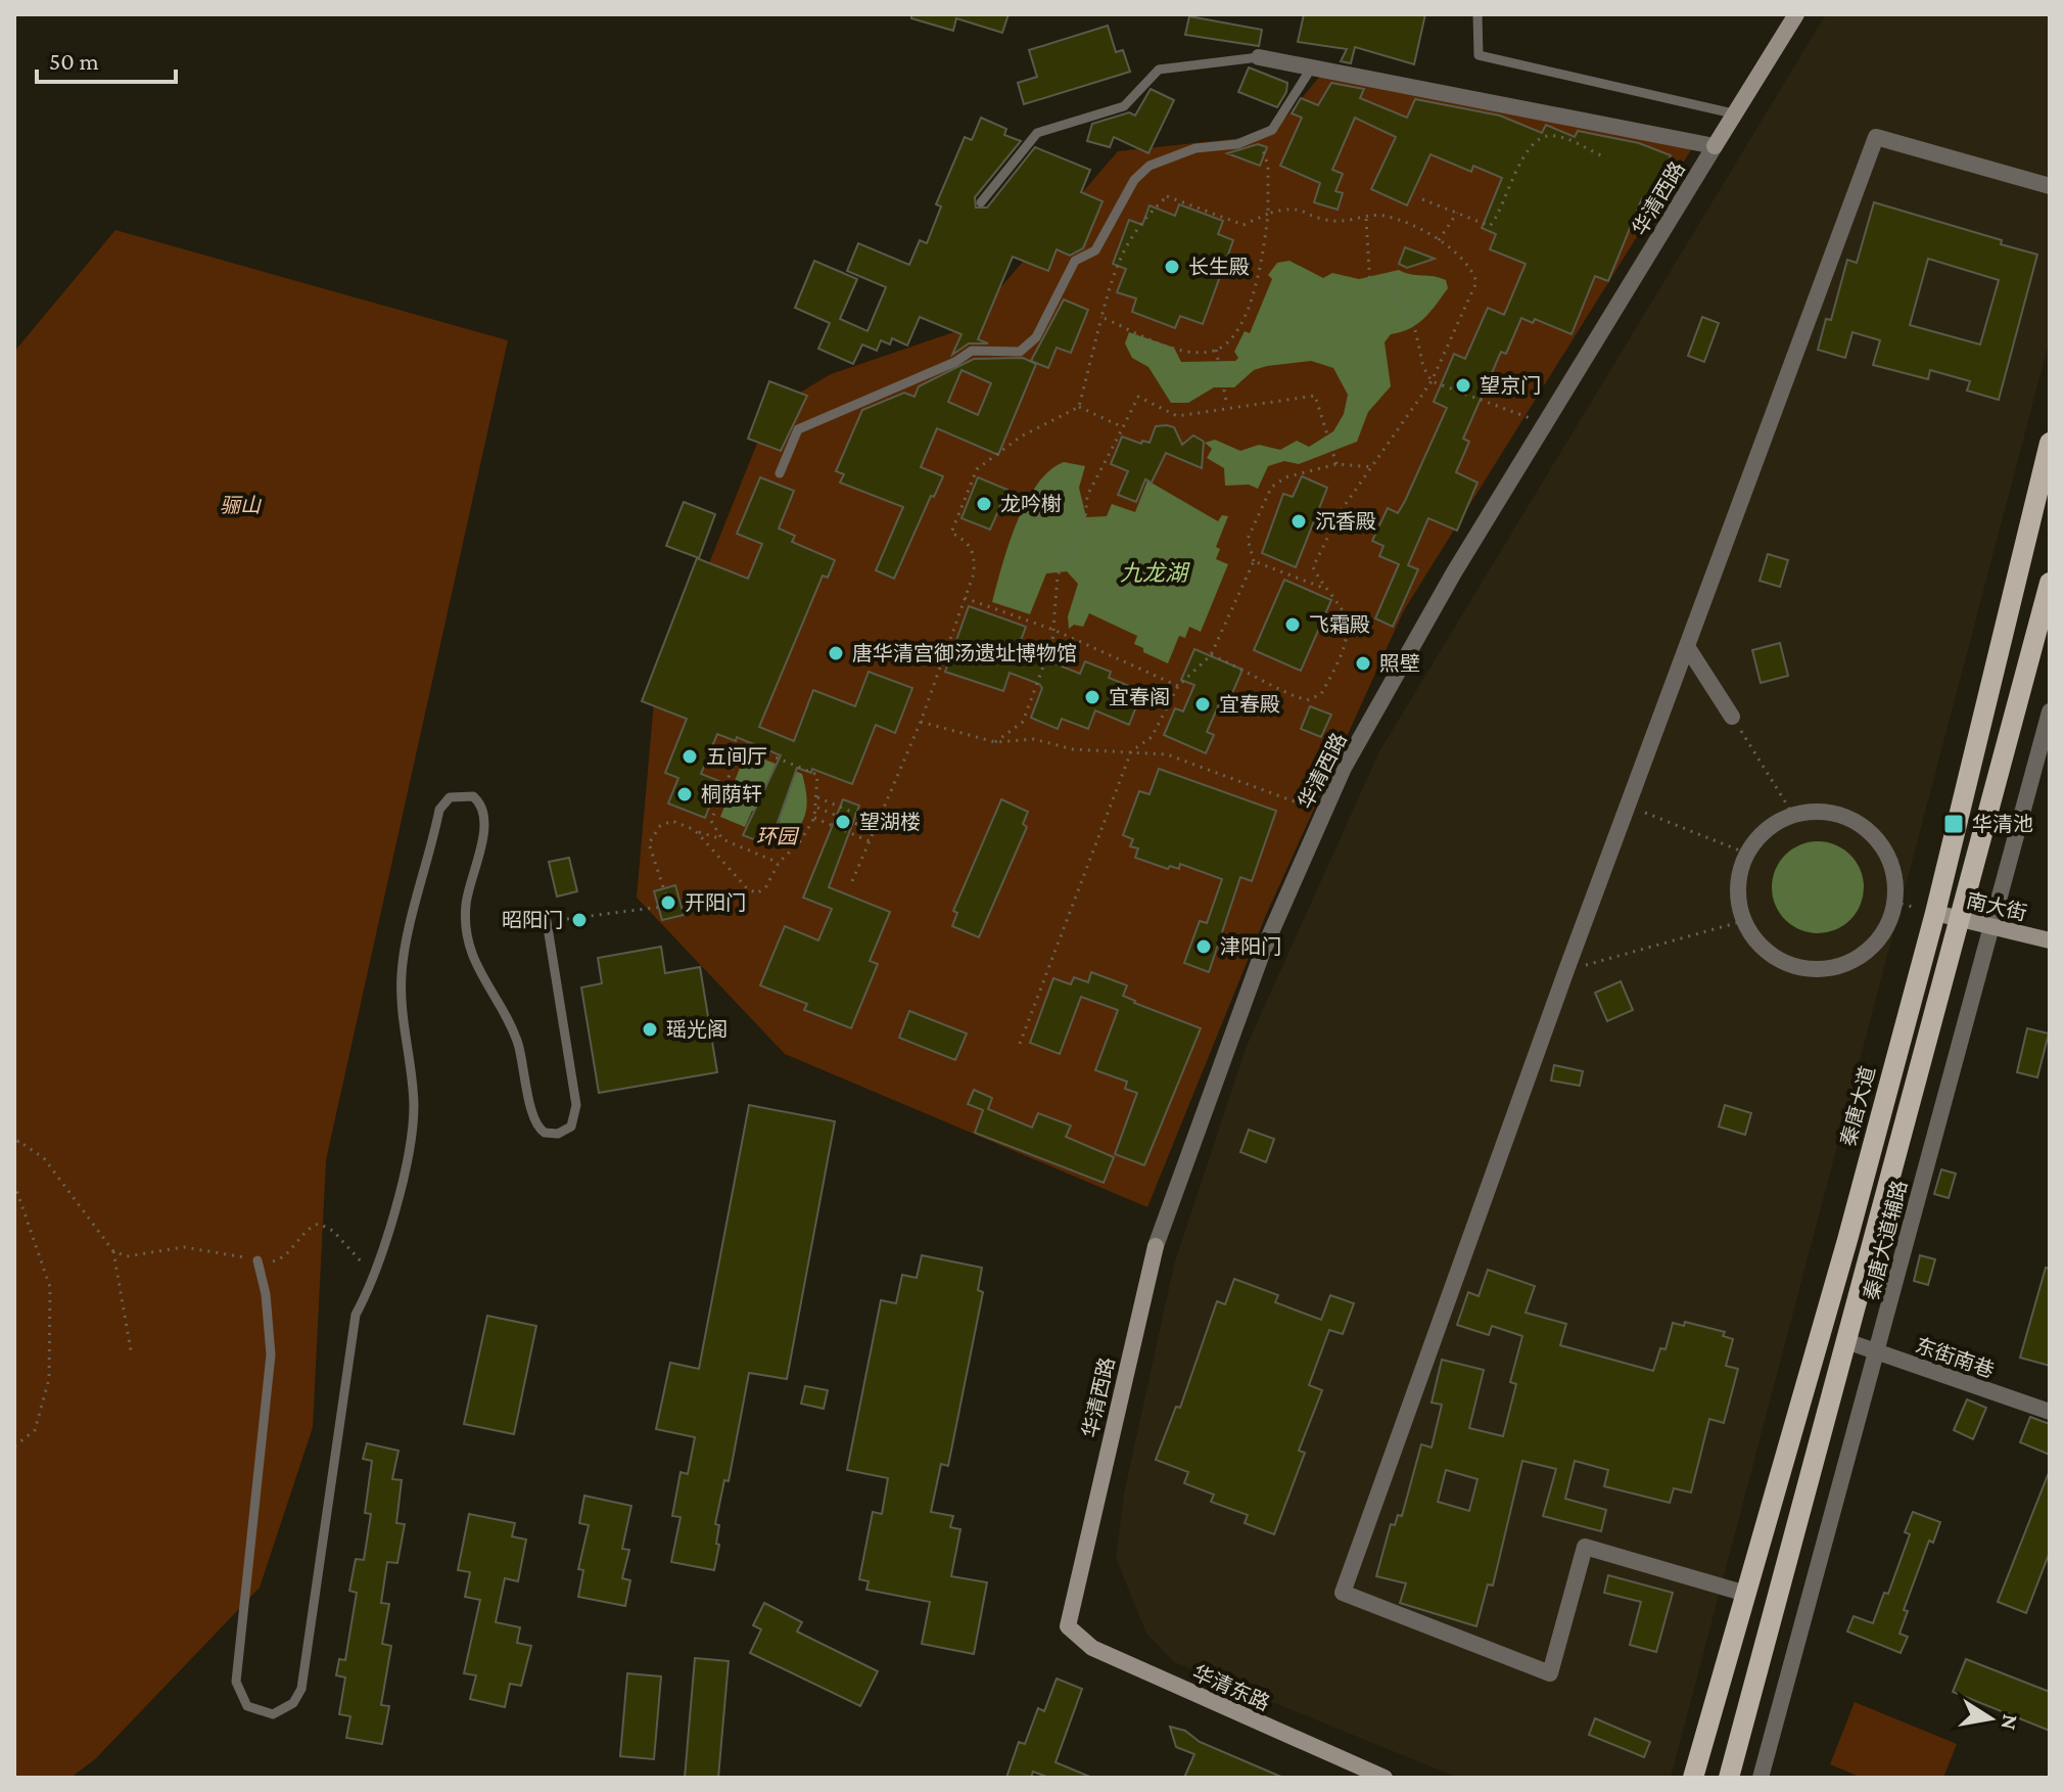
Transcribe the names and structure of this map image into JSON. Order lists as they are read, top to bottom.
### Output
{
  "streets": {
    "main road": ["秦唐大道"],
    "street": [
      "华清西路",
      "南大街",
      "秦唐大道辅路",
      "东街南巷",
      "华清东路"
    ]
  },
  "crossings": [
    ["华清西路", "华清东路"],
    ["南大街", "秦唐大道"],
    ["南大街", "秦唐大道辅路"],
    ["秦唐大道辅路", "东街南巷"]
  ],
  "water": ["九龙湖"],
  "parks": ["骊山", "环园"],
  "places": {
    "other": [
      "长生殿",
      "望京门",
      "龙吟榭",
      "沉香殿",
      "飞霜殿",
      "唐华清宫御汤遗址博物馆",
      "照壁",
      "宜春阁",
      "宜春殿",
      "五间厅",
      "桐荫轩",
      "望湖楼",
      "开阳门",
      "昭阳门",
      "津阳门",
      "瑶光阁"
    ],
    "transit": ["华清池"]
  },
  "scale_bar": "50 m",
  "north": "right"
}
